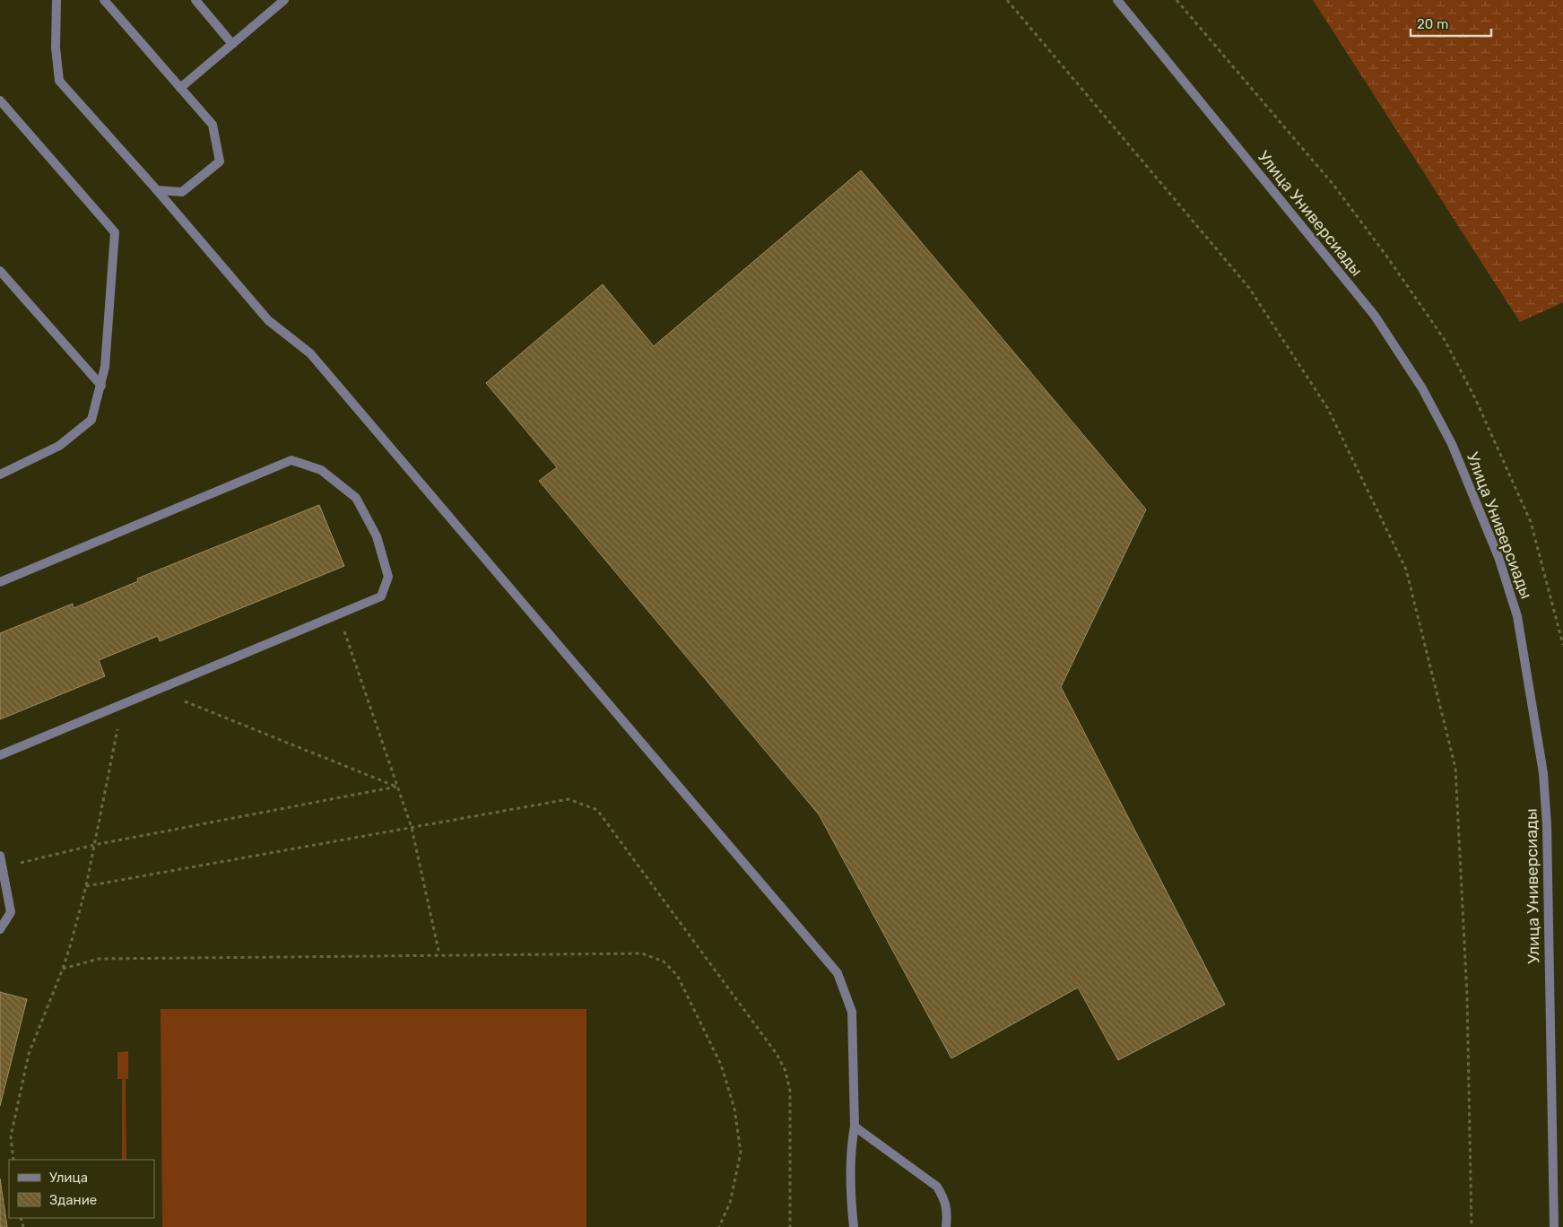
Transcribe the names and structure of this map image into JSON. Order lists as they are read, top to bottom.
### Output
{
  "streets": {
    "street": ["Улица Универсиады"]
  },
  "legend": ["Улица", "Здание"],
  "scale_bar": "20 m"
}
